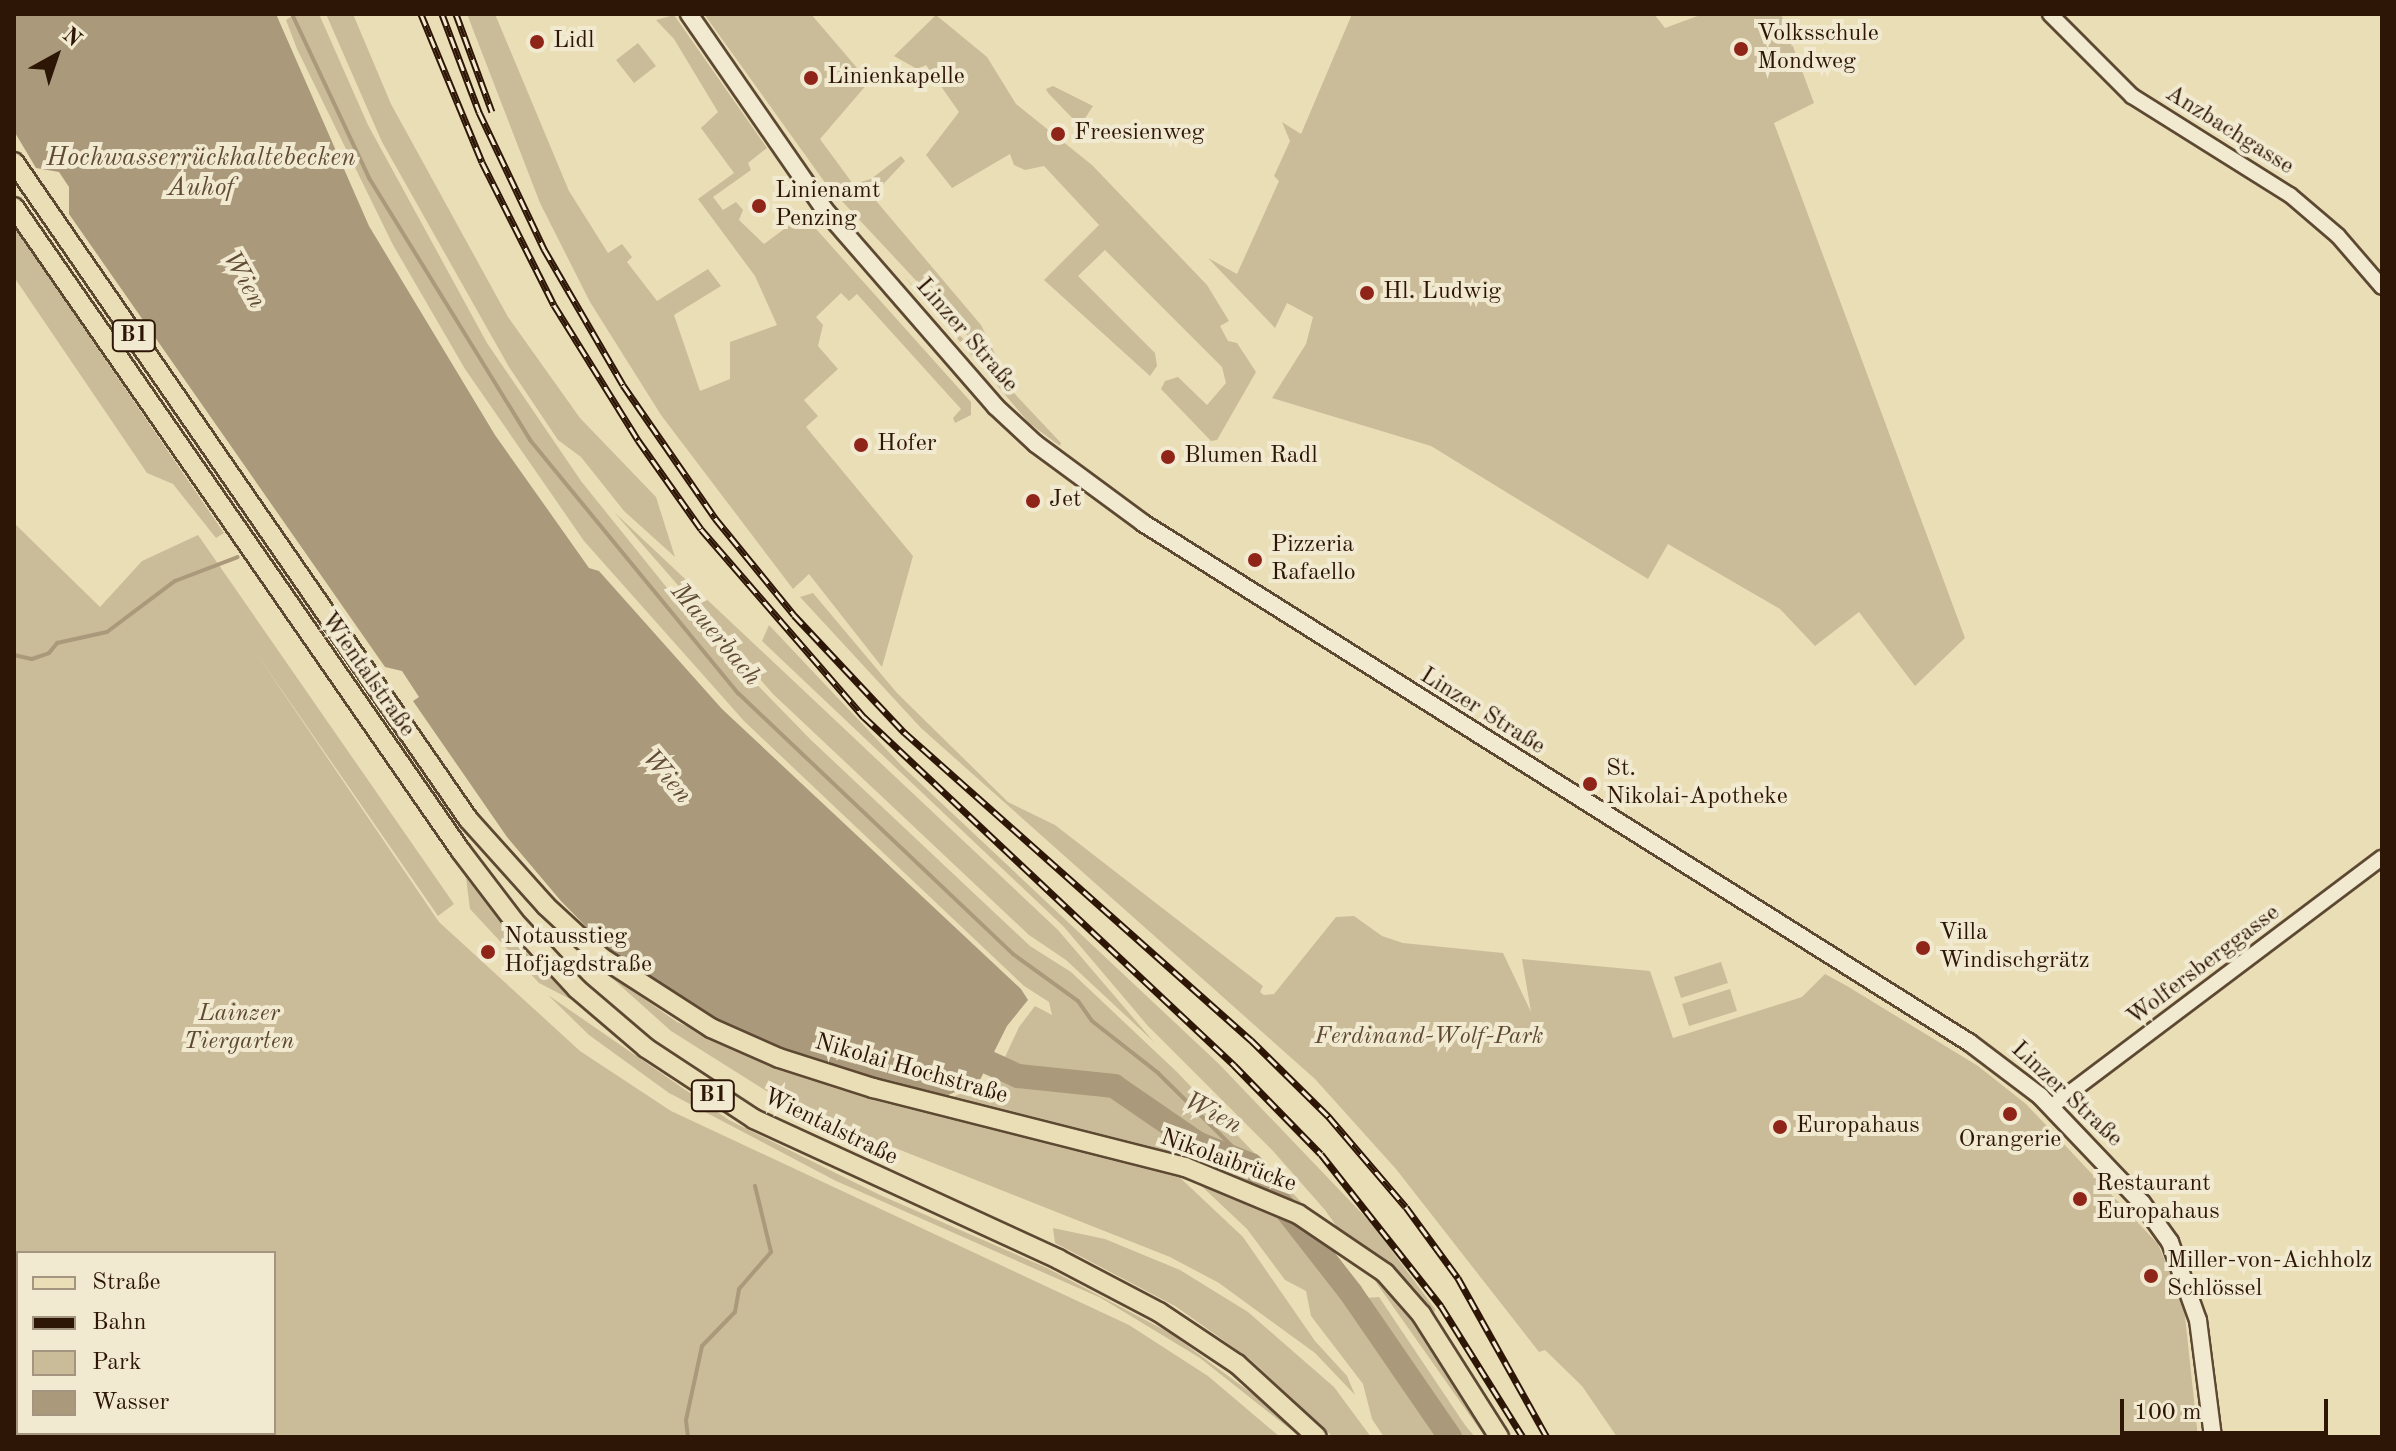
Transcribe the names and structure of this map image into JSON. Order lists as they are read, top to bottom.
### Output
{
  "streets": {
    "main road": [
      "B1",
      "Linzer Straße",
      "Wientalstraße",
      "Nikolai Hochstraße",
      "Nikolaibrücke"
    ],
    "street": ["Anzbachgasse", "Wolfersberggasse"]
  },
  "crossings": [
    ["Linzer Straße", "Wolfersberggasse"],
    ["Wientalstraße", "Nikolai Hochstraße"],
    ["Nikolai Hochstraße", "Nikolaibrücke"]
  ],
  "water": ["Hochwasserrückhaltebecken Auhof", "Wien", "Mauerbach"],
  "parks": ["Lainzer Tiergarten", "Ferdinand-Wolf-Park"],
  "places": [
    "Lidl",
    "Volksschule Mondweg",
    "Linienkapelle",
    "Freesienweg",
    "Linienamt Penzing",
    "Hl. Ludwig",
    "Hofer",
    "Blumen Radl",
    "Jet",
    "Pizzeria Rafaello",
    "St. Nikolai-Apotheke",
    "Villa Windischgrätz",
    "Notausstieg Hofjagdstraße",
    "Orangerie",
    "Europahaus",
    "Restaurant Europahaus",
    "Miller-von-Aichholz Schlössel"
  ],
  "legend": [
    "Straße",
    "Bahn",
    "Park",
    "Wasser"
  ],
  "scale_bar": "100 m",
  "north": "top right"
}
